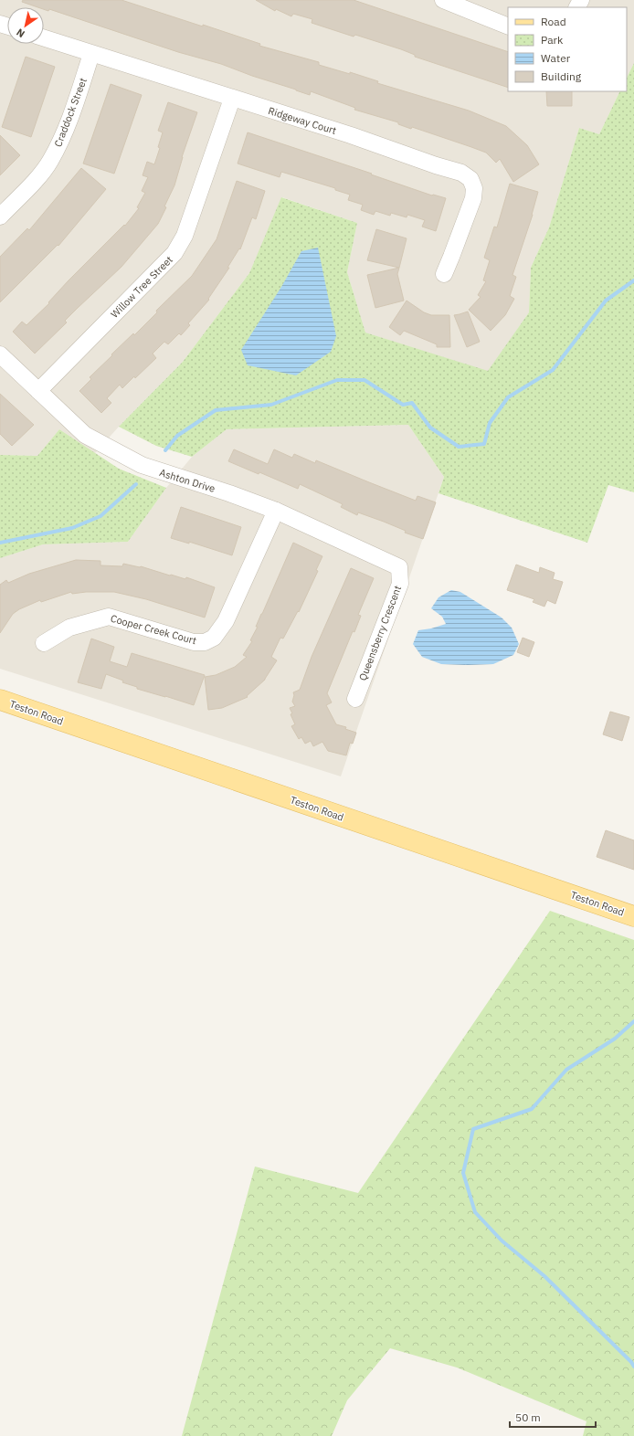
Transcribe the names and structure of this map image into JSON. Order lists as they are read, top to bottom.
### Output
{
  "streets": {
    "main road": ["Teston Road"],
    "street": [
      "Craddock Street",
      "Ridgeway Court",
      "Willow Tree Street",
      "Ashton Drive",
      "Cooper Creek Court",
      "Queensberry Crescent"
    ]
  },
  "crossings": [
    ["Craddock Street", "Ridgeway Court"],
    ["Ridgeway Court", "Willow Tree Street"],
    ["Willow Tree Street", "Ashton Drive"],
    ["Ashton Drive", "Cooper Creek Court"],
    ["Ashton Drive", "Queensberry Crescent"]
  ],
  "legend": [
    "Road",
    "Park",
    "Water",
    "Building"
  ],
  "scale_bar": "50 m",
  "north": "bottom left"
}
